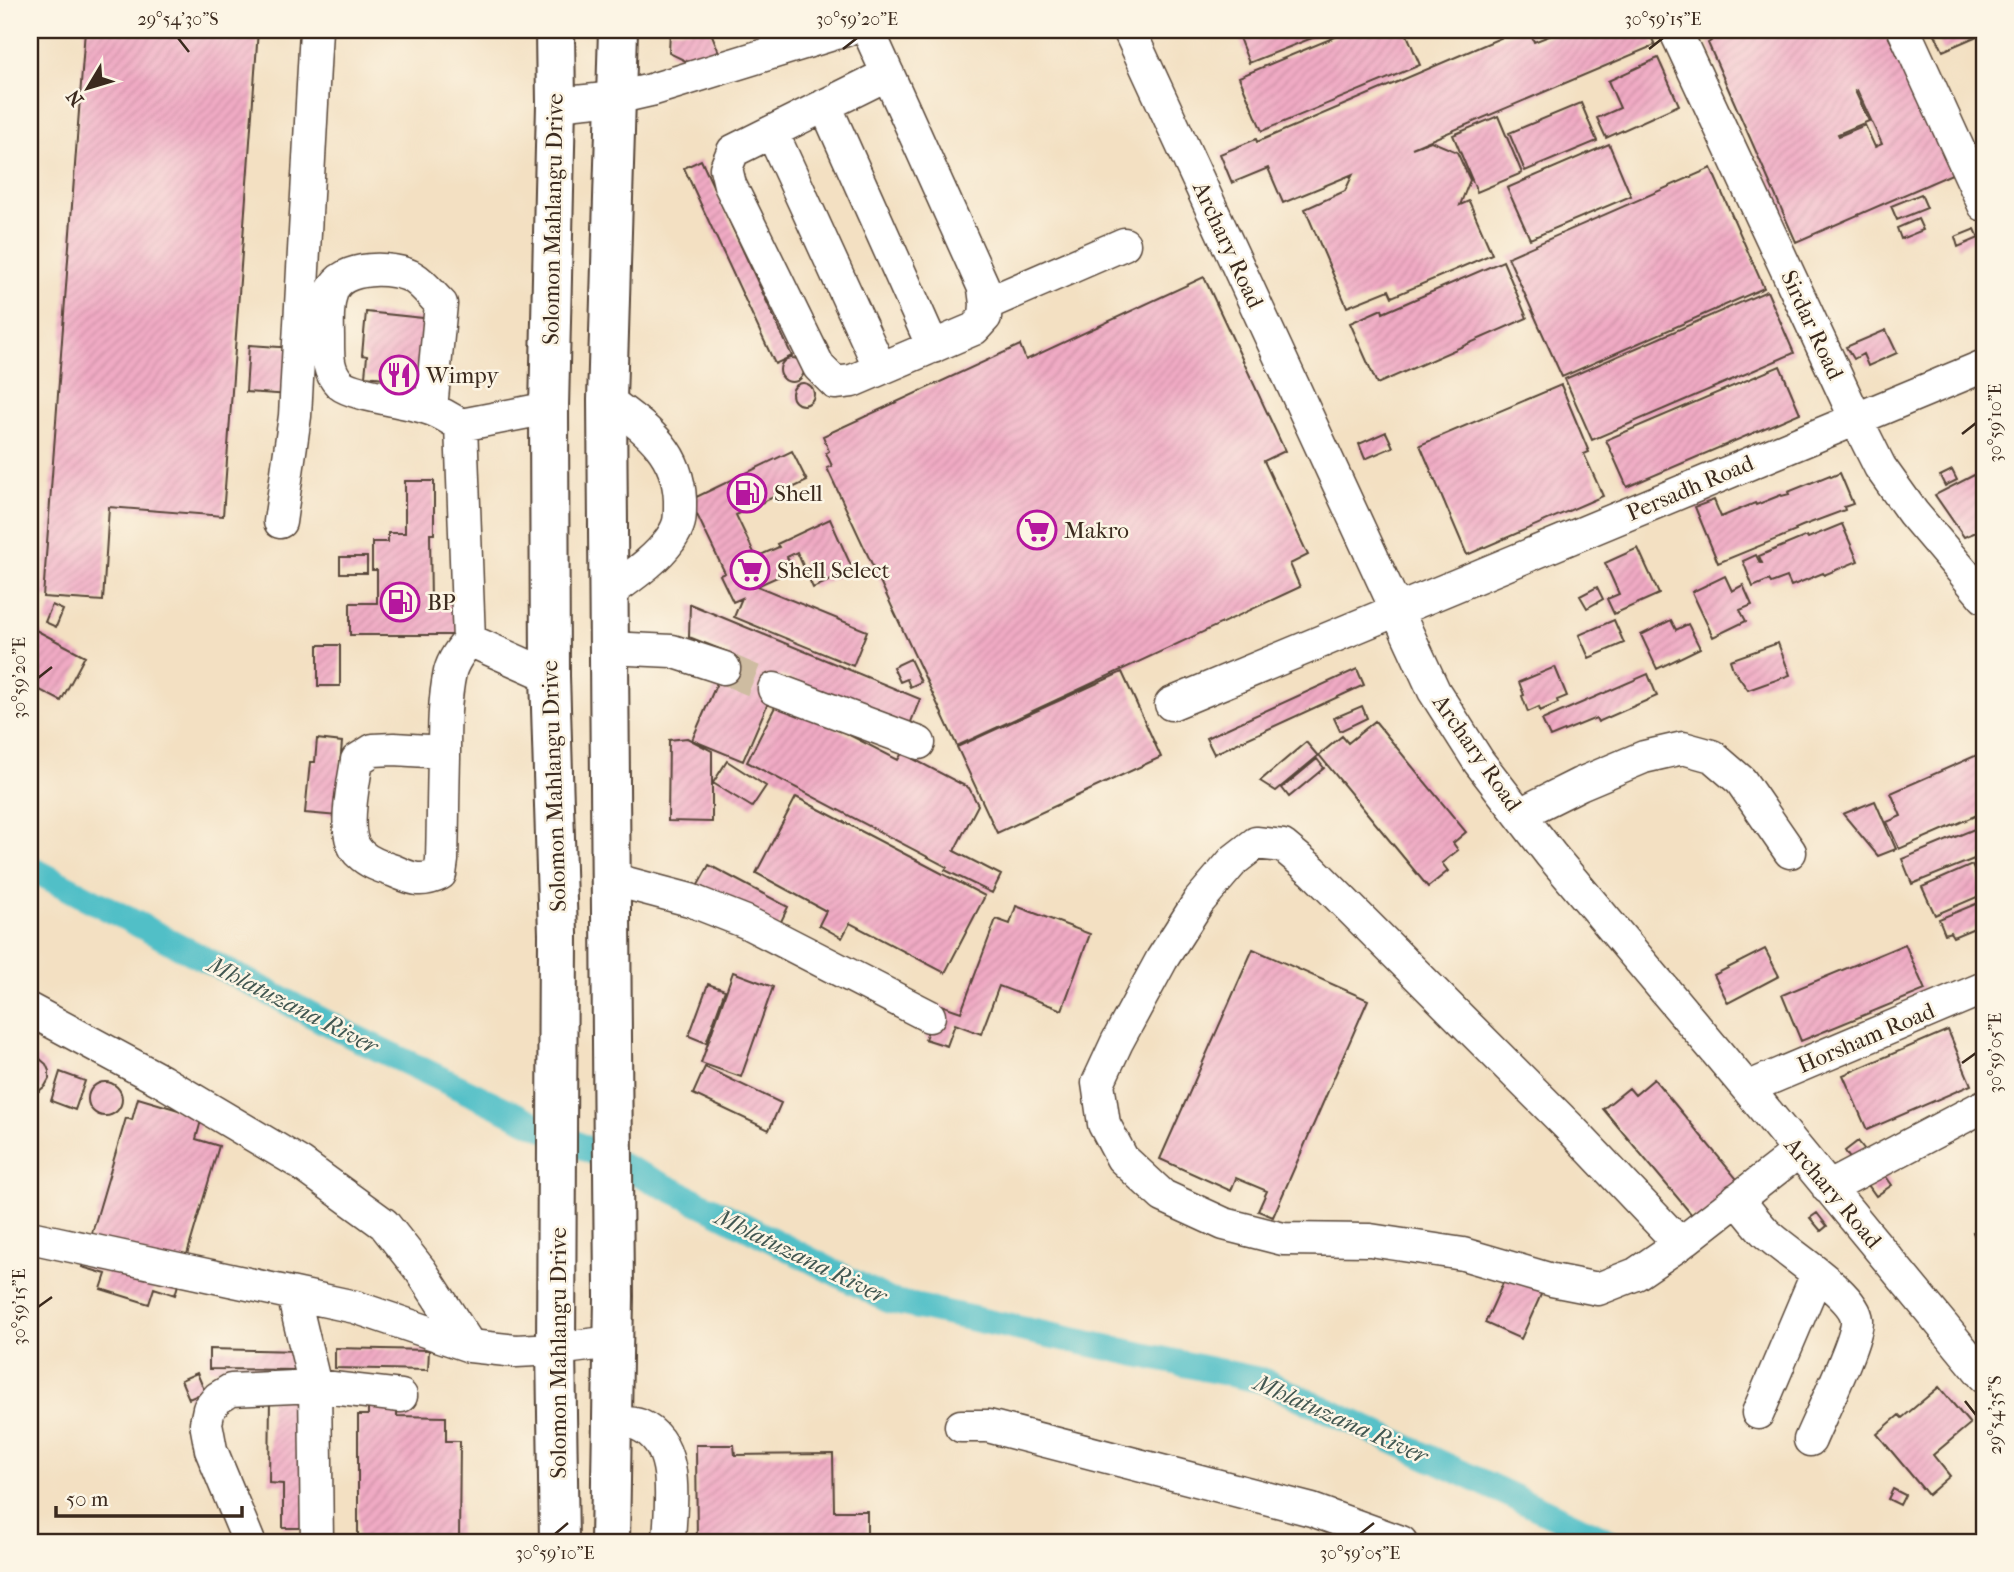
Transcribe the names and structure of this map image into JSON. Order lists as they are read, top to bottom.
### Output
{
  "streets": {
    "main road": ["Solomon Mahlangu Drive"],
    "street": [
      "Archary Road",
      "Sirdar Road",
      "Persadh Road",
      "Horsham Road"
    ]
  },
  "crossings": [
    ["Archary Road", "Persadh Road"],
    ["Archary Road", "Horsham Road"],
    ["Sirdar Road", "Persadh Road"]
  ],
  "water": ["Mhlatuzana River"],
  "places": {
    "restaurant": ["Wimpy"],
    "fuel station": ["Shell", "BP"],
    "supermarket": ["Makro", "Shell Select"]
  },
  "scale_bar": "50 m",
  "north": "bottom left",
  "coordinates": [
    "29°54'30\"S",
    "30°59'20\"E",
    "30°59'15\"E",
    "30°59'10\"E",
    "30°59'05\"E",
    "29°54'35\"S"
  ]
}
